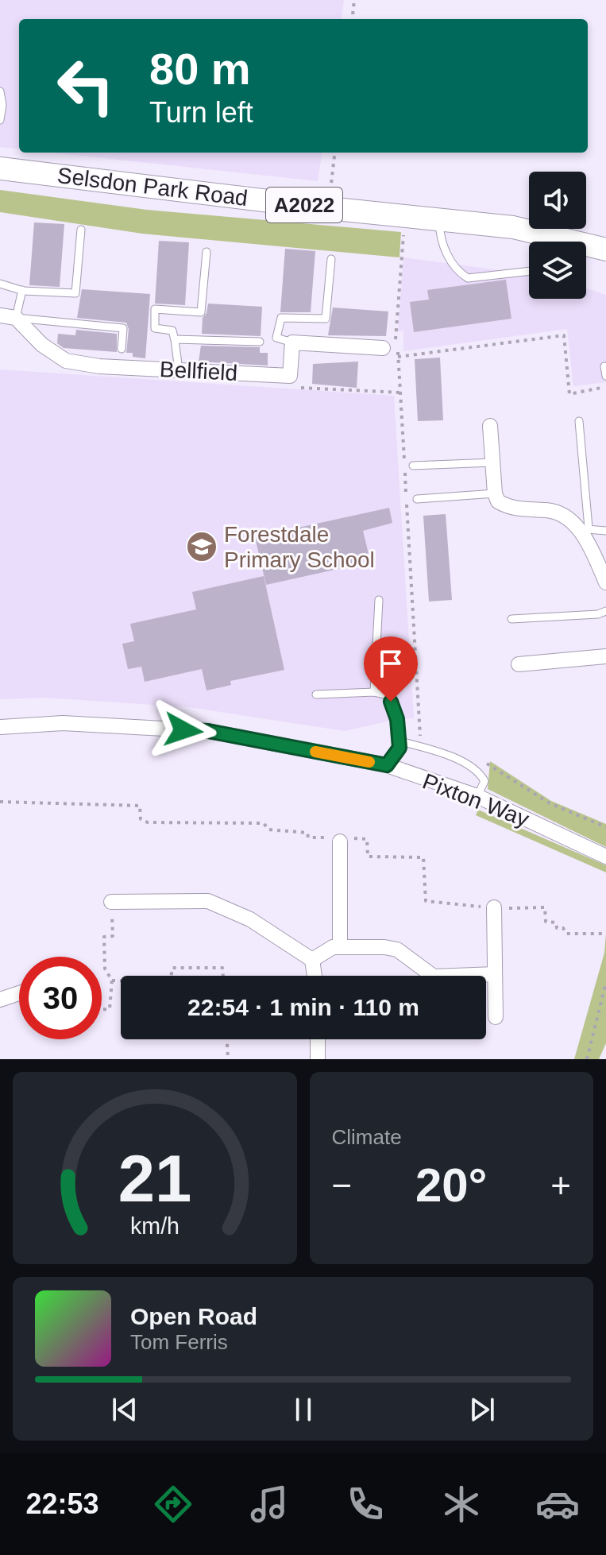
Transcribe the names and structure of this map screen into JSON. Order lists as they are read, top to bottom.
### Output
{
  "streets": {
    "main road": ["Selsdon Park Road", "A2022"],
    "street": ["Bellfield", "Pixton Way"]
  },
  "places": {
    "school or university": ["Forestdale Primary School"]
  },
  "page": {
    "turn": ["80 m", "Turn left"],
    "limit": "30",
    "trip": "22:54 · 1 min · 110 m",
    "tile": "Climate",
    "heat": ["−", "20°", "+"],
    "song": ["Open Road", "Tom Ferris"],
    "tabs": "22:53",
    "gauge": ["21", "km/h"]
  }
}
